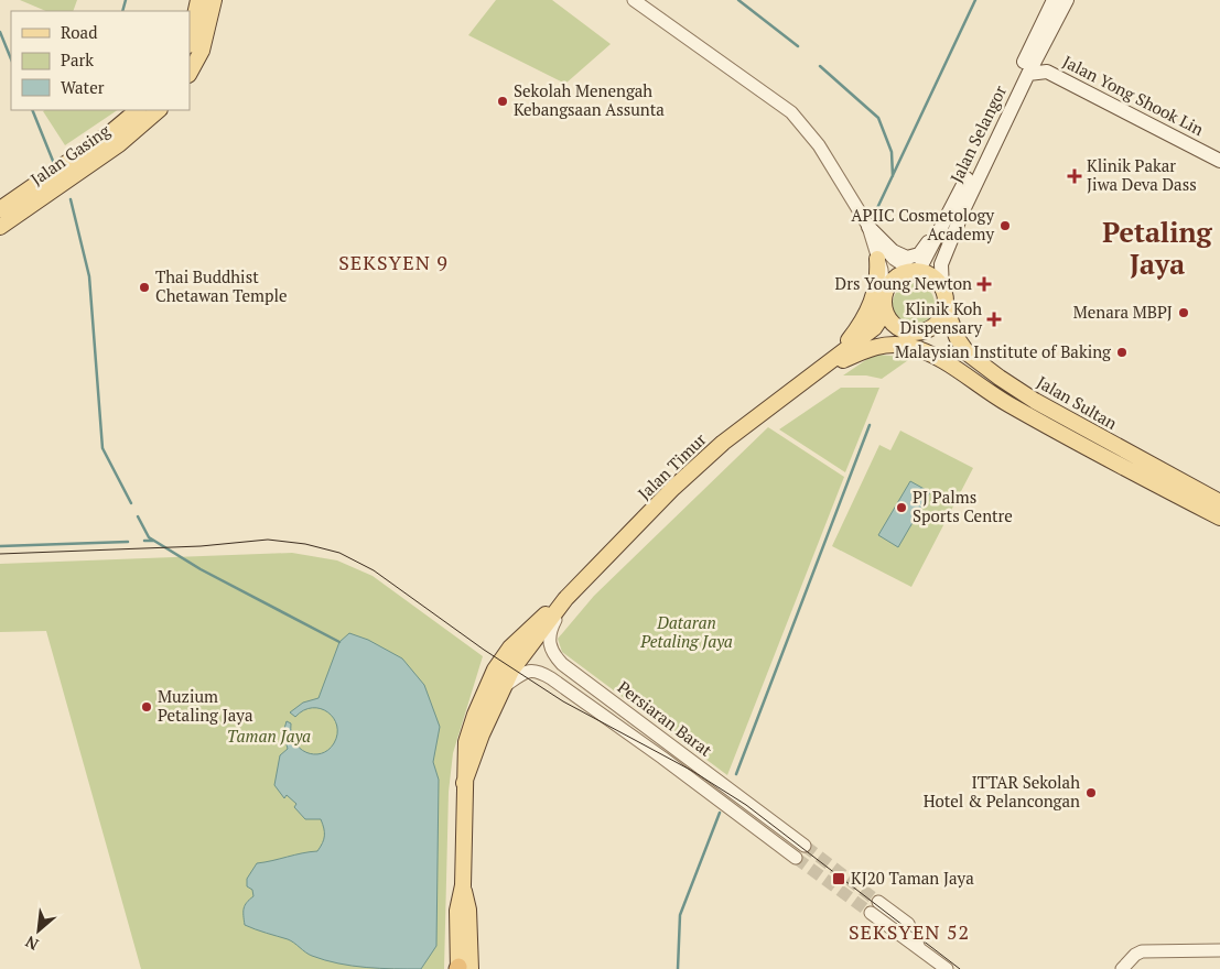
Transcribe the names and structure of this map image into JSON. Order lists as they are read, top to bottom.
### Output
{
  "streets": {
    "main road": [
      "Jalan Yong Shook Lin",
      "Jalan Selangor",
      "Jalan Gasing",
      "Jalan Sultan",
      "Jalan Timur"
    ],
    "street": ["Persiaran Barat"]
  },
  "crossings": [
    ["Jalan Yong Shook Lin", "Jalan Selangor"],
    ["Jalan Selangor", "Jalan Sultan"],
    ["Jalan Selangor", "Jalan Timur"],
    ["Jalan Sultan", "Jalan Timur"],
    ["Jalan Timur", "Persiaran Barat"]
  ],
  "districts": ["Petaling Jaya", "SEKSYEN 9", "SEKSYEN 52"],
  "parks": ["Dataran Petaling Jaya", "Taman Jaya"],
  "places": {
    "other": [
      "Sekolah Menengah Kebangsaan Assunta",
      "APIIC Cosmetology Academy",
      "Thai Buddhist Chetawan Temple",
      "Menara MBPJ",
      "Malaysian Institute of Baking",
      "PJ Palms Sports Centre",
      "Muzium Petaling Jaya",
      "ITTAR Sekolah Hotel & Pelancongan"
    ],
    "health": ["Klinik Pakar Jiwa Deva Dass", "Drs Young Newton", "Klinik Koh Dispensary"],
    "transit": ["KJ20 Taman Jaya"]
  },
  "legend": ["Road", "Park", "Water"],
  "north": "bottom left"
}
